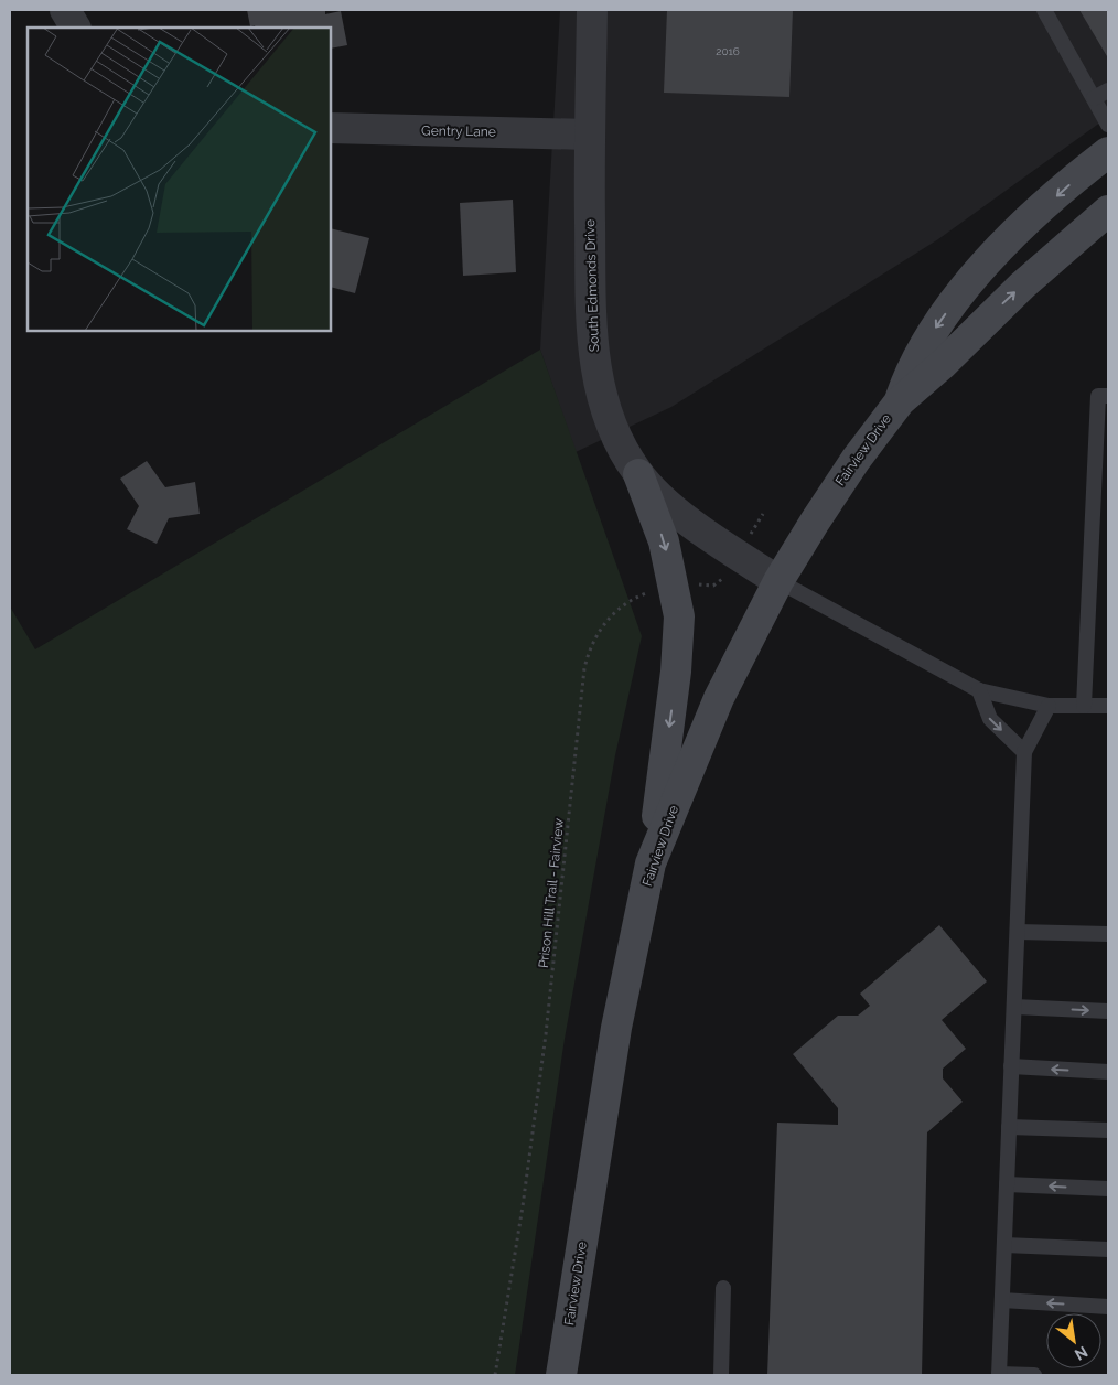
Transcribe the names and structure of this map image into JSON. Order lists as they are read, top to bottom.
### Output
{
  "streets": {
    "main road": ["Fairview Drive"],
    "street": ["Gentry Lane", "South Edmonds Drive"],
    "path": ["Prison Hill Trail - Fairview"]
  },
  "crossings": [
    ["Gentry Lane", "South Edmonds Drive"],
    ["South Edmonds Drive", "Fairview Drive"],
    ["South Edmonds Drive", "Prison Hill Trail - Fairview"]
  ],
  "house_numbers": ["2016"],
  "north": "bottom right"
}
